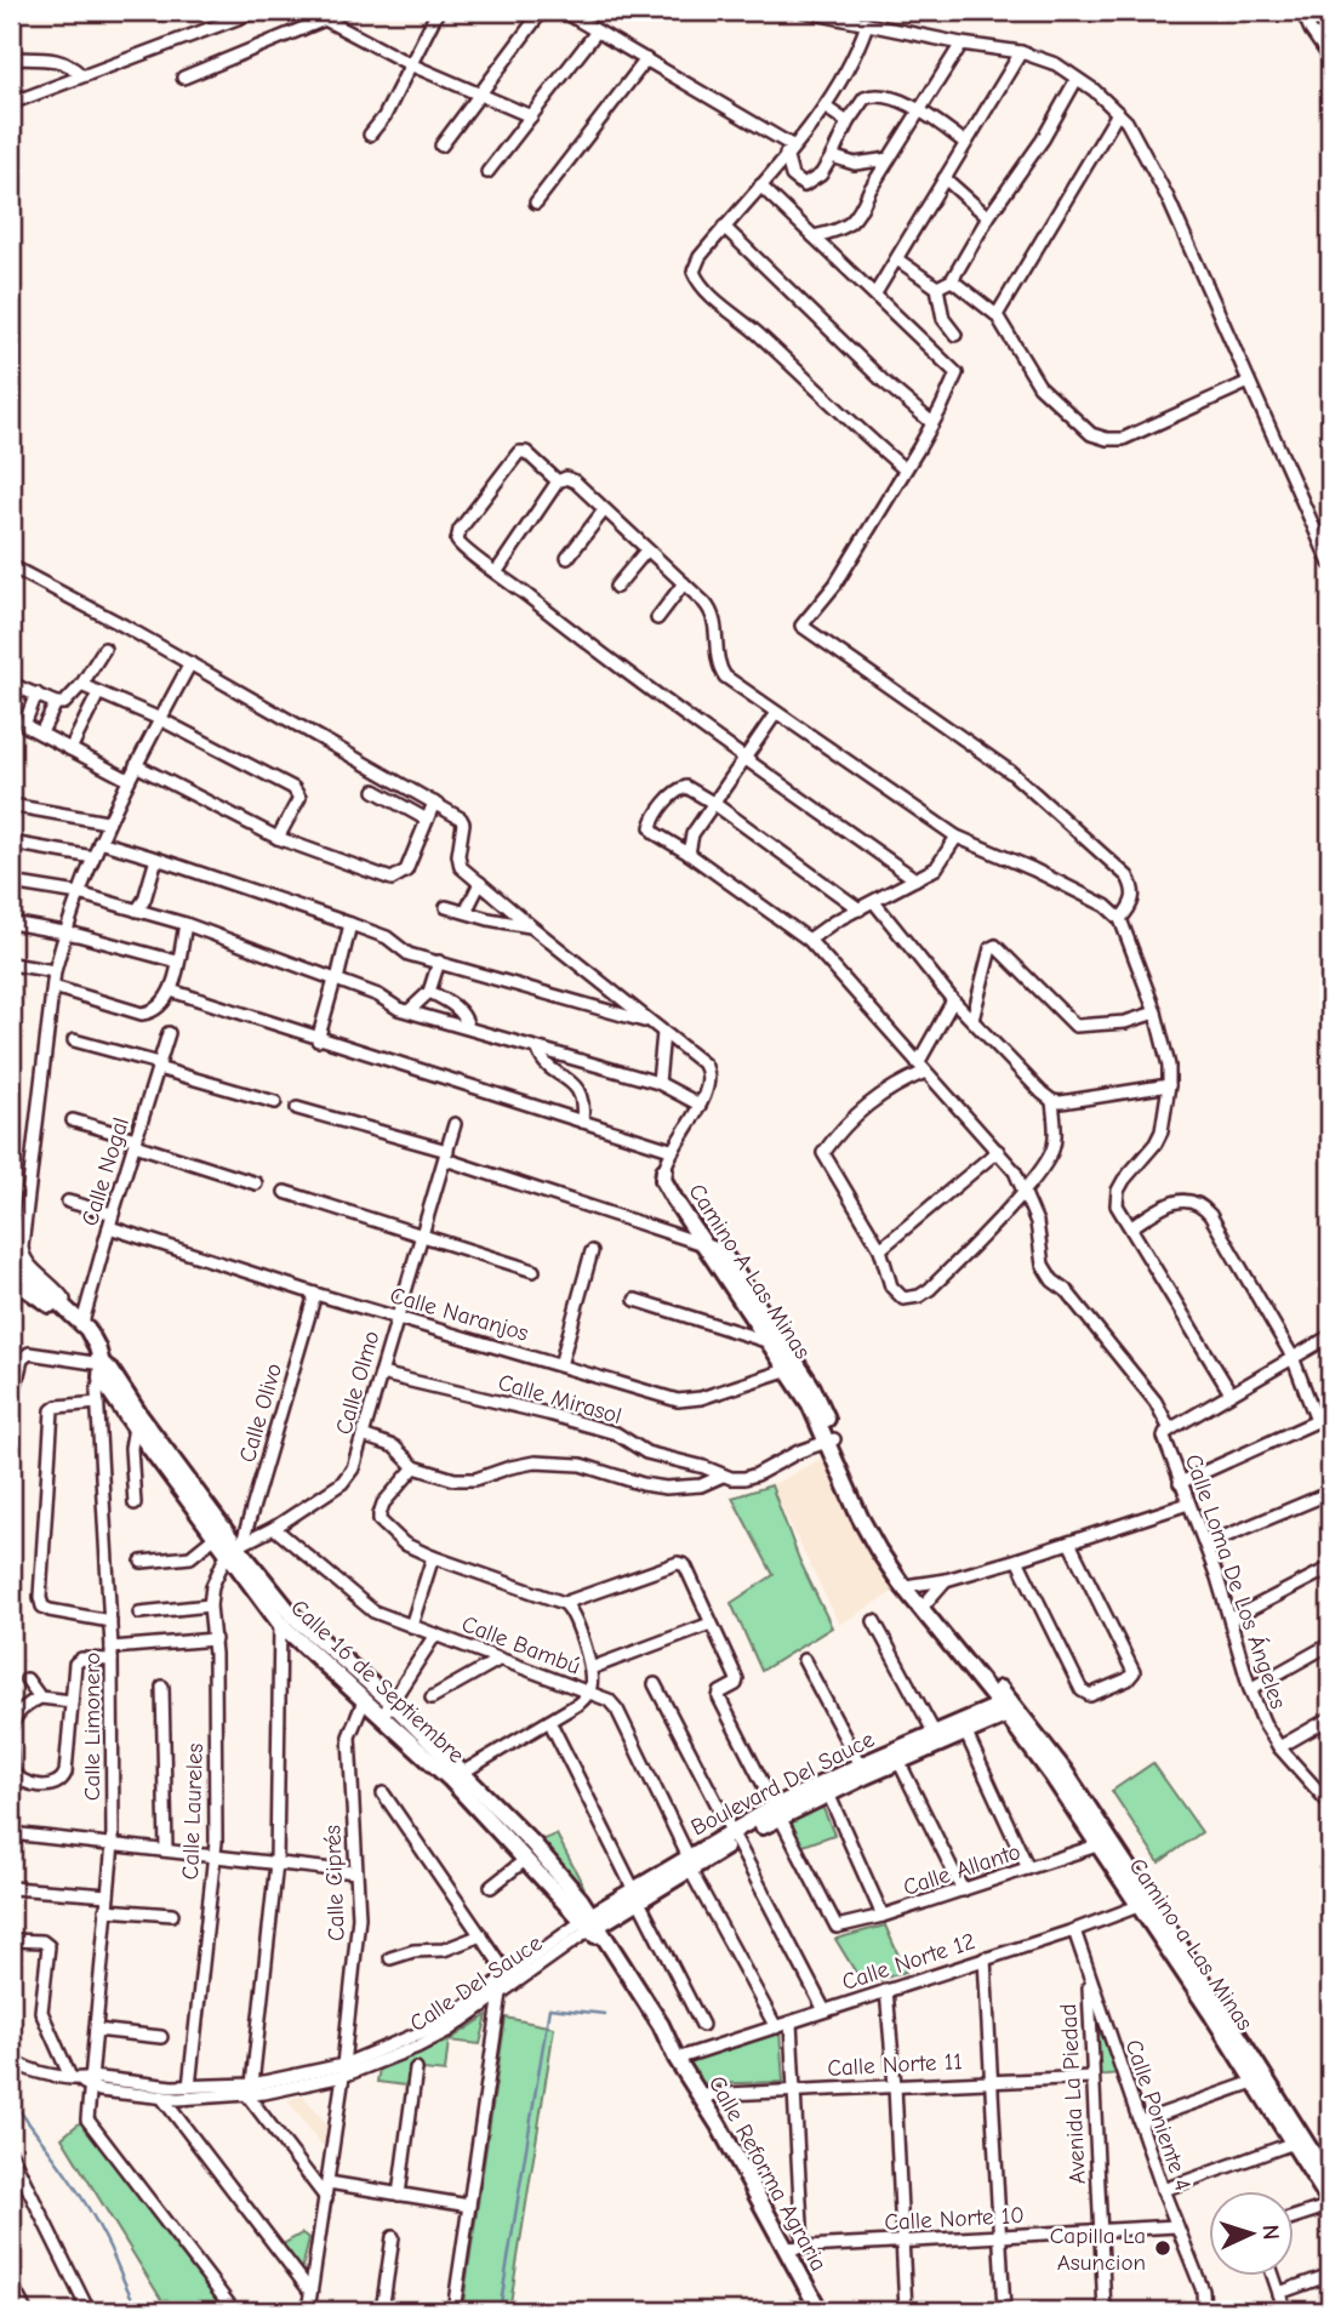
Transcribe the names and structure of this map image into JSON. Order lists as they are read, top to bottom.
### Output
{
  "streets": {
    "street": [
      "Calle Nogal",
      "Camino A Las Minas",
      "Calle Naranjos",
      "Calle Olmo",
      "Calle Mirasol",
      "Calle Olivo",
      "Calle Loma De Los Ángeles",
      "Calle Bambú",
      "Calle 16 de Septiembre",
      "Calle Limonero",
      "Boulevard Del Sauce",
      "Calle Laureles",
      "Calle Allanto",
      "Calle Ciprés",
      "Camino a Las Minas",
      "Calle Norte 12",
      "Calle Del Sauce",
      "Calle Norte 11",
      "Avenida La Piedad",
      "Calle Poniente 4",
      "Calle Reforma Agraria",
      "Calle Norte 10"
    ]
  },
  "crossings": [
    ["Calle Nogal", "Calle Naranjos"],
    ["Calle Nogal", "Calle 16 de Septiembre"],
    ["Camino A Las Minas", "Calle Naranjos"],
    ["Camino A Las Minas", "Boulevard Del Sauce"],
    ["Camino A Las Minas", "Camino a Las Minas"],
    ["Calle Naranjos", "Calle Olmo"],
    ["Calle Naranjos", "Calle Olivo"],
    ["Calle Olmo", "Calle Mirasol"],
    ["Calle Olmo", "Calle Olivo"],
    ["Calle Olmo", "Calle Bambú"],
    ["Calle Olmo", "Calle 16 de Septiembre"],
    ["Calle Olmo", "Calle Laureles"],
    ["Calle Olivo", "Calle 16 de Septiembre"],
    ["Calle Olivo", "Calle Laureles"],
    ["Calle Bambú", "Boulevard Del Sauce"],
    ["Calle Bambú", "Calle Norte 12"],
    ["Calle 16 de Septiembre", "Calle Limonero"],
    ["Calle 16 de Septiembre", "Boulevard Del Sauce"],
    ["Calle 16 de Septiembre", "Calle Laureles"],
    ["Calle 16 de Septiembre", "Calle Ciprés"],
    ["Calle 16 de Septiembre", "Calle Del Sauce"],
    ["Calle Limonero", "Calle Del Sauce"],
    ["Boulevard Del Sauce", "Calle Allanto"],
    ["Boulevard Del Sauce", "Camino a Las Minas"],
    ["Boulevard Del Sauce", "Calle Del Sauce"],
    ["Calle Laureles", "Calle Del Sauce"],
    ["Calle Allanto", "Camino a Las Minas"],
    ["Calle Ciprés", "Calle Del Sauce"],
    ["Camino a Las Minas", "Calle Norte 12"],
    ["Calle Norte 12", "Calle Poniente 4"],
    ["Calle Norte 12", "Calle Reforma Agraria"],
    ["Calle Norte 11", "Avenida La Piedad"],
    ["Calle Norte 11", "Calle Reforma Agraria"],
    ["Avenida La Piedad", "Calle Poniente 4"],
    ["Avenida La Piedad", "Calle Norte 10"],
    ["Calle Poniente 4", "Calle Norte 10"],
    ["Calle Reforma Agraria", "Calle Norte 10"]
  ],
  "places": ["Capilla La Asuncion"],
  "north": "right"
}
